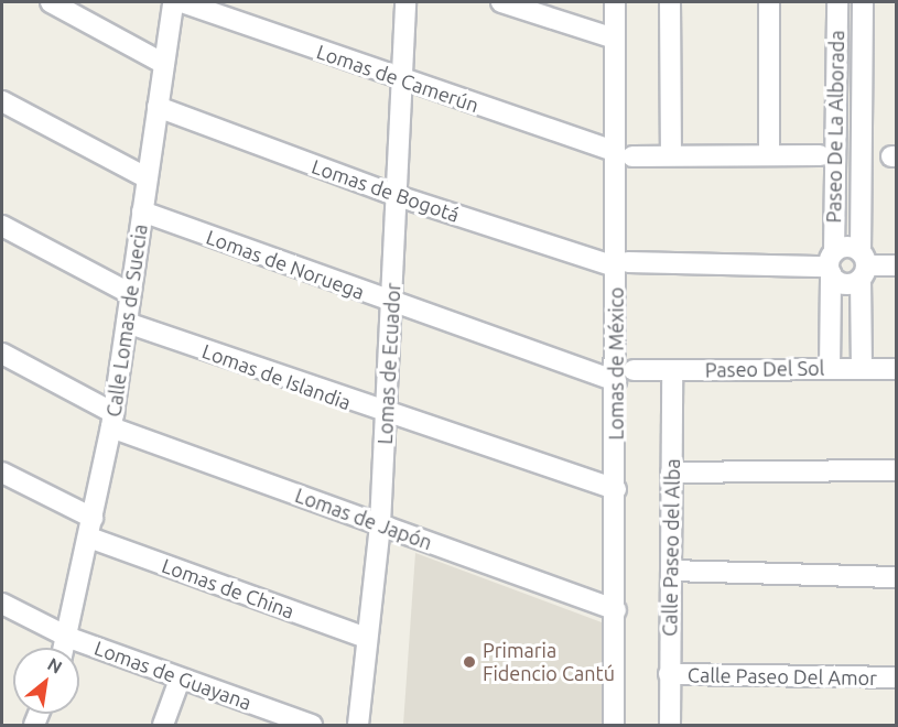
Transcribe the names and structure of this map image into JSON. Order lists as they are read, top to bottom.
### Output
{
  "streets": {
    "street": [
      "Lomas de Camerún",
      "Paseo De La Alborada",
      "Lomas de Bogotá",
      "Lomas de Noruega",
      "Calle Lomas de Suecia",
      "Lomas de Ecuador",
      "Lomas de México",
      "Paseo Del Sol",
      "Lomas de Islandia",
      "Lomas de Japón",
      "Calle Paseo del Alba",
      "Lomas de China",
      "Lomas de Guayana",
      "Calle Paseo Del Amor"
    ]
  },
  "crossings": [
    ["Lomas de Camerún", "Lomas de Ecuador"],
    ["Lomas de Camerún", "Lomas de México"],
    ["Paseo De La Alborada", "Lomas de Bogotá"],
    ["Paseo De La Alborada", "Paseo Del Sol"],
    ["Lomas de Bogotá", "Calle Lomas de Suecia"],
    ["Lomas de Bogotá", "Lomas de Ecuador"],
    ["Lomas de Bogotá", "Lomas de México"],
    ["Lomas de Noruega", "Calle Lomas de Suecia"],
    ["Lomas de Noruega", "Lomas de Ecuador"],
    ["Lomas de Noruega", "Lomas de México"],
    ["Calle Lomas de Suecia", "Lomas de Islandia"],
    ["Calle Lomas de Suecia", "Lomas de Japón"],
    ["Calle Lomas de Suecia", "Lomas de China"],
    ["Calle Lomas de Suecia", "Lomas de Guayana"],
    ["Lomas de Ecuador", "Lomas de Islandia"],
    ["Lomas de Ecuador", "Lomas de Japón"],
    ["Lomas de Ecuador", "Lomas de China"],
    ["Lomas de México", "Lomas de Islandia"],
    ["Lomas de México", "Lomas de Japón"],
    ["Paseo Del Sol", "Calle Paseo del Alba"],
    ["Calle Paseo del Alba", "Calle Paseo Del Amor"]
  ],
  "places": ["Primaria Fidencio Cantú"],
  "north": "top right"
}
